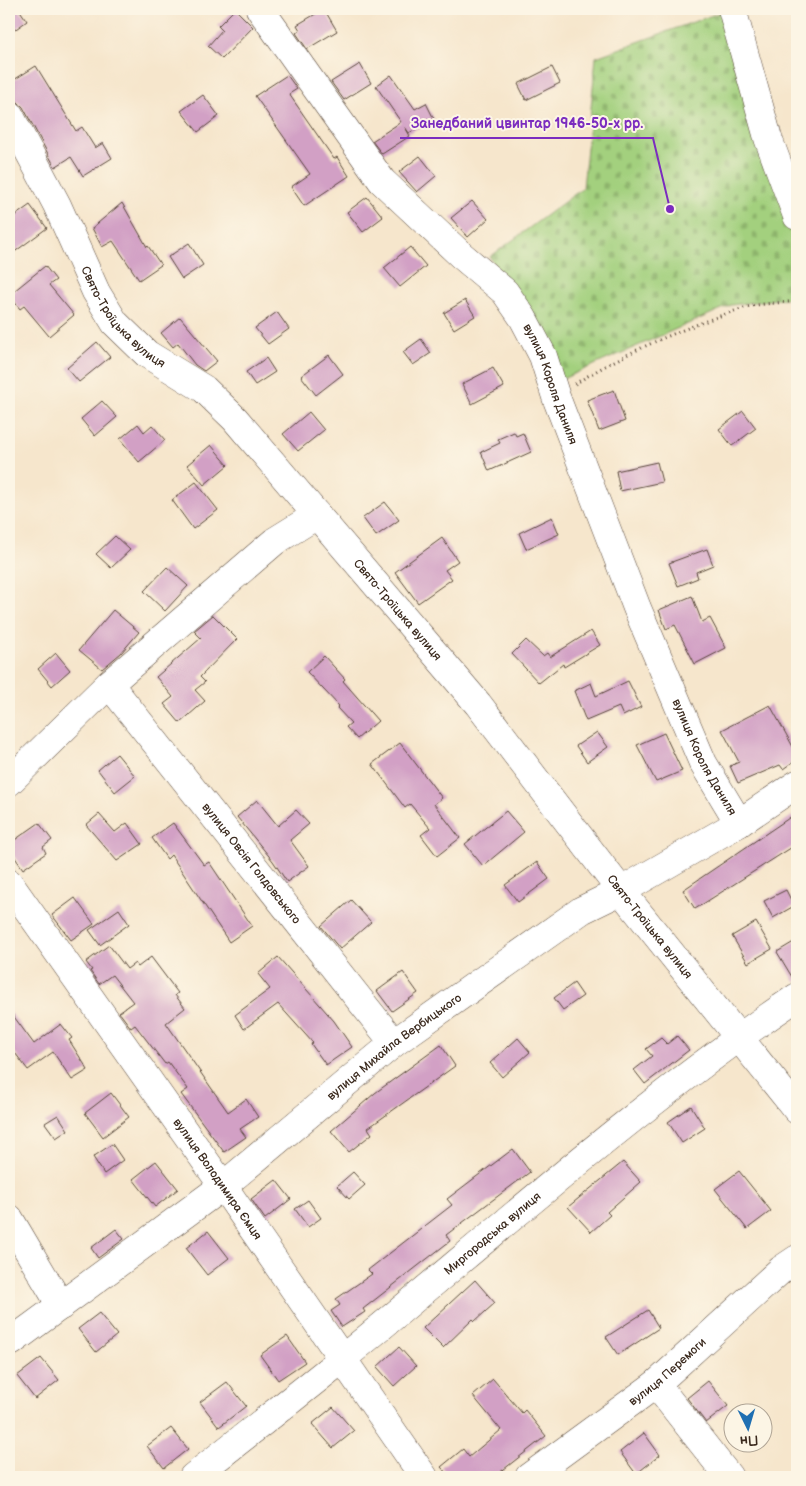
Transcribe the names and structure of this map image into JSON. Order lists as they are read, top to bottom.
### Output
{
  "streets": {
    "street": [
      "Свято-Троїцька вулиця",
      "вулиця Короля Даниля",
      "вулиця Овсія Голдовського",
      "вулиця Михайла Вербицького",
      "вулиця Володимира Ємця",
      "Миргородська вулиця",
      "вулиця Перемоги"
    ]
  },
  "crossings": [
    ["Свято-Троїцька вулиця", "вулиця Михайла Вербицького"],
    ["Свято-Троїцька вулиця", "Миргородська вулиця"],
    ["вулиця Короля Даниля", "вулиця Михайла Вербицького"],
    ["вулиця Овсія Голдовського", "вулиця Михайла Вербицького"],
    ["вулиця Михайла Вербицького", "вулиця Володимира Ємця"],
    ["вулиця Володимира Ємця", "Миргородська вулиця"]
  ],
  "places": ["Занедбаний цвинтар 1946-50-х рр."],
  "north": "bottom"
}
